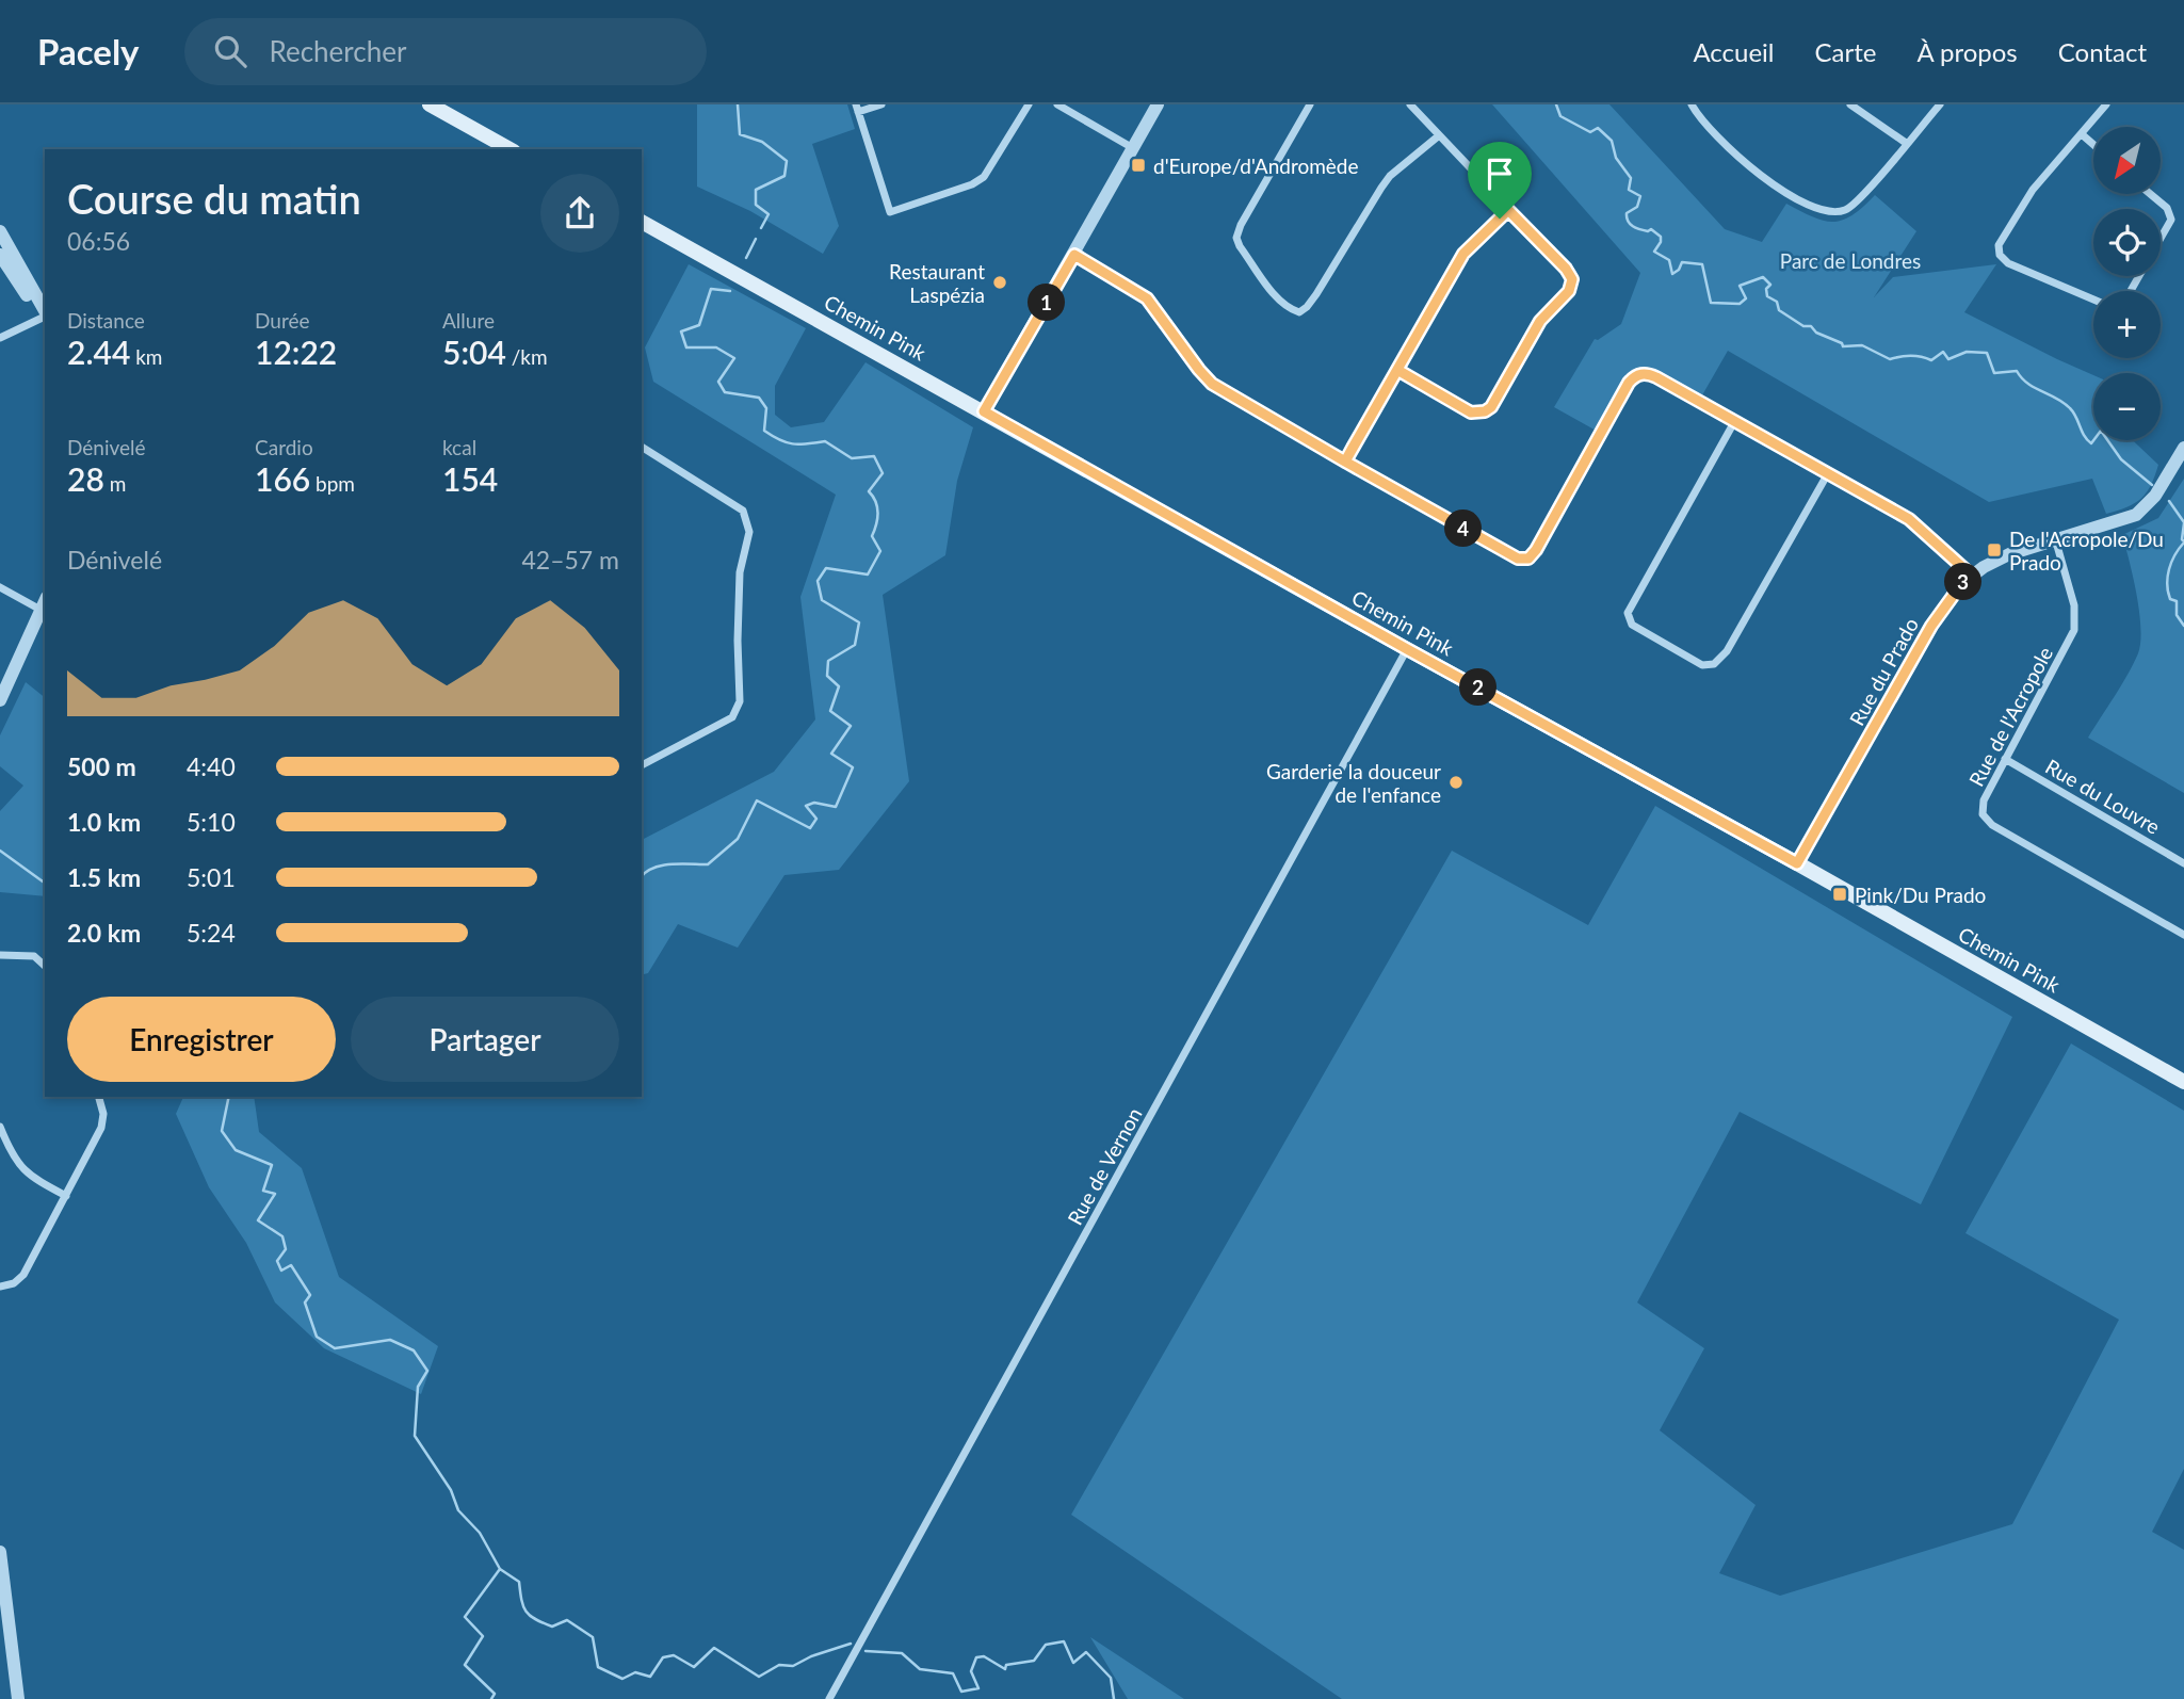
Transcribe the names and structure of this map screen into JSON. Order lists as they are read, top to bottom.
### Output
{
  "streets": {
    "main road": ["Chemin Pink"],
    "street": [
      "Rue du Prado",
      "Rue de l'Acropole",
      "Rue du Louvre",
      "Rue de Vernon"
    ]
  },
  "crossings": [
    ["Chemin Pink", "Rue du Prado"],
    ["Chemin Pink", "Rue de Vernon"],
    ["Rue du Prado", "Rue de l'Acropole"],
    ["Rue de l'Acropole", "Rue du Louvre"]
  ],
  "parks": ["Parc de Londres"],
  "places": {
    "transit": ["d'Europe/d'Andromède", "De l'Acropole/Du Prado", "Pink/Du Prado"],
    "other": ["Restaurant Laspézia", "Garderie la douceur de l'enfance"]
  },
  "north": "bottom left",
  "page": {
    "header": "Pacely",
    "search": "Rechercher",
    "nav": [
      "Accueil",
      "Carte",
      "À propos",
      "Contact"
    ],
    "map_buttons": ["+", "−"],
    "heading": ["Course du matin", "06:56"],
    "stats": [
      ["Distance", "2.44 km"],
      ["Durée", "12:22"],
      ["Allure", "5:04 /km"],
      ["Dénivelé", "28 m"],
      ["Cardio", "166 bpm"],
      ["kcal", "154"]
    ],
    "pins": [
      "1",
      "4",
      "3",
      "2"
    ],
    "chart": ["Dénivelé", "42–57 m"],
    "list": [
      {
        "name": "500 m",
        "note": "4:40"
      },
      {
        "name": "1.0 km",
        "note": "5:10"
      },
      {
        "name": "1.5 km",
        "note": "5:01"
      },
      {
        "name": "2.0 km",
        "note": "5:24"
      }
    ],
    "buttons": ["Enregistrer", "Partager"]
  }
}
